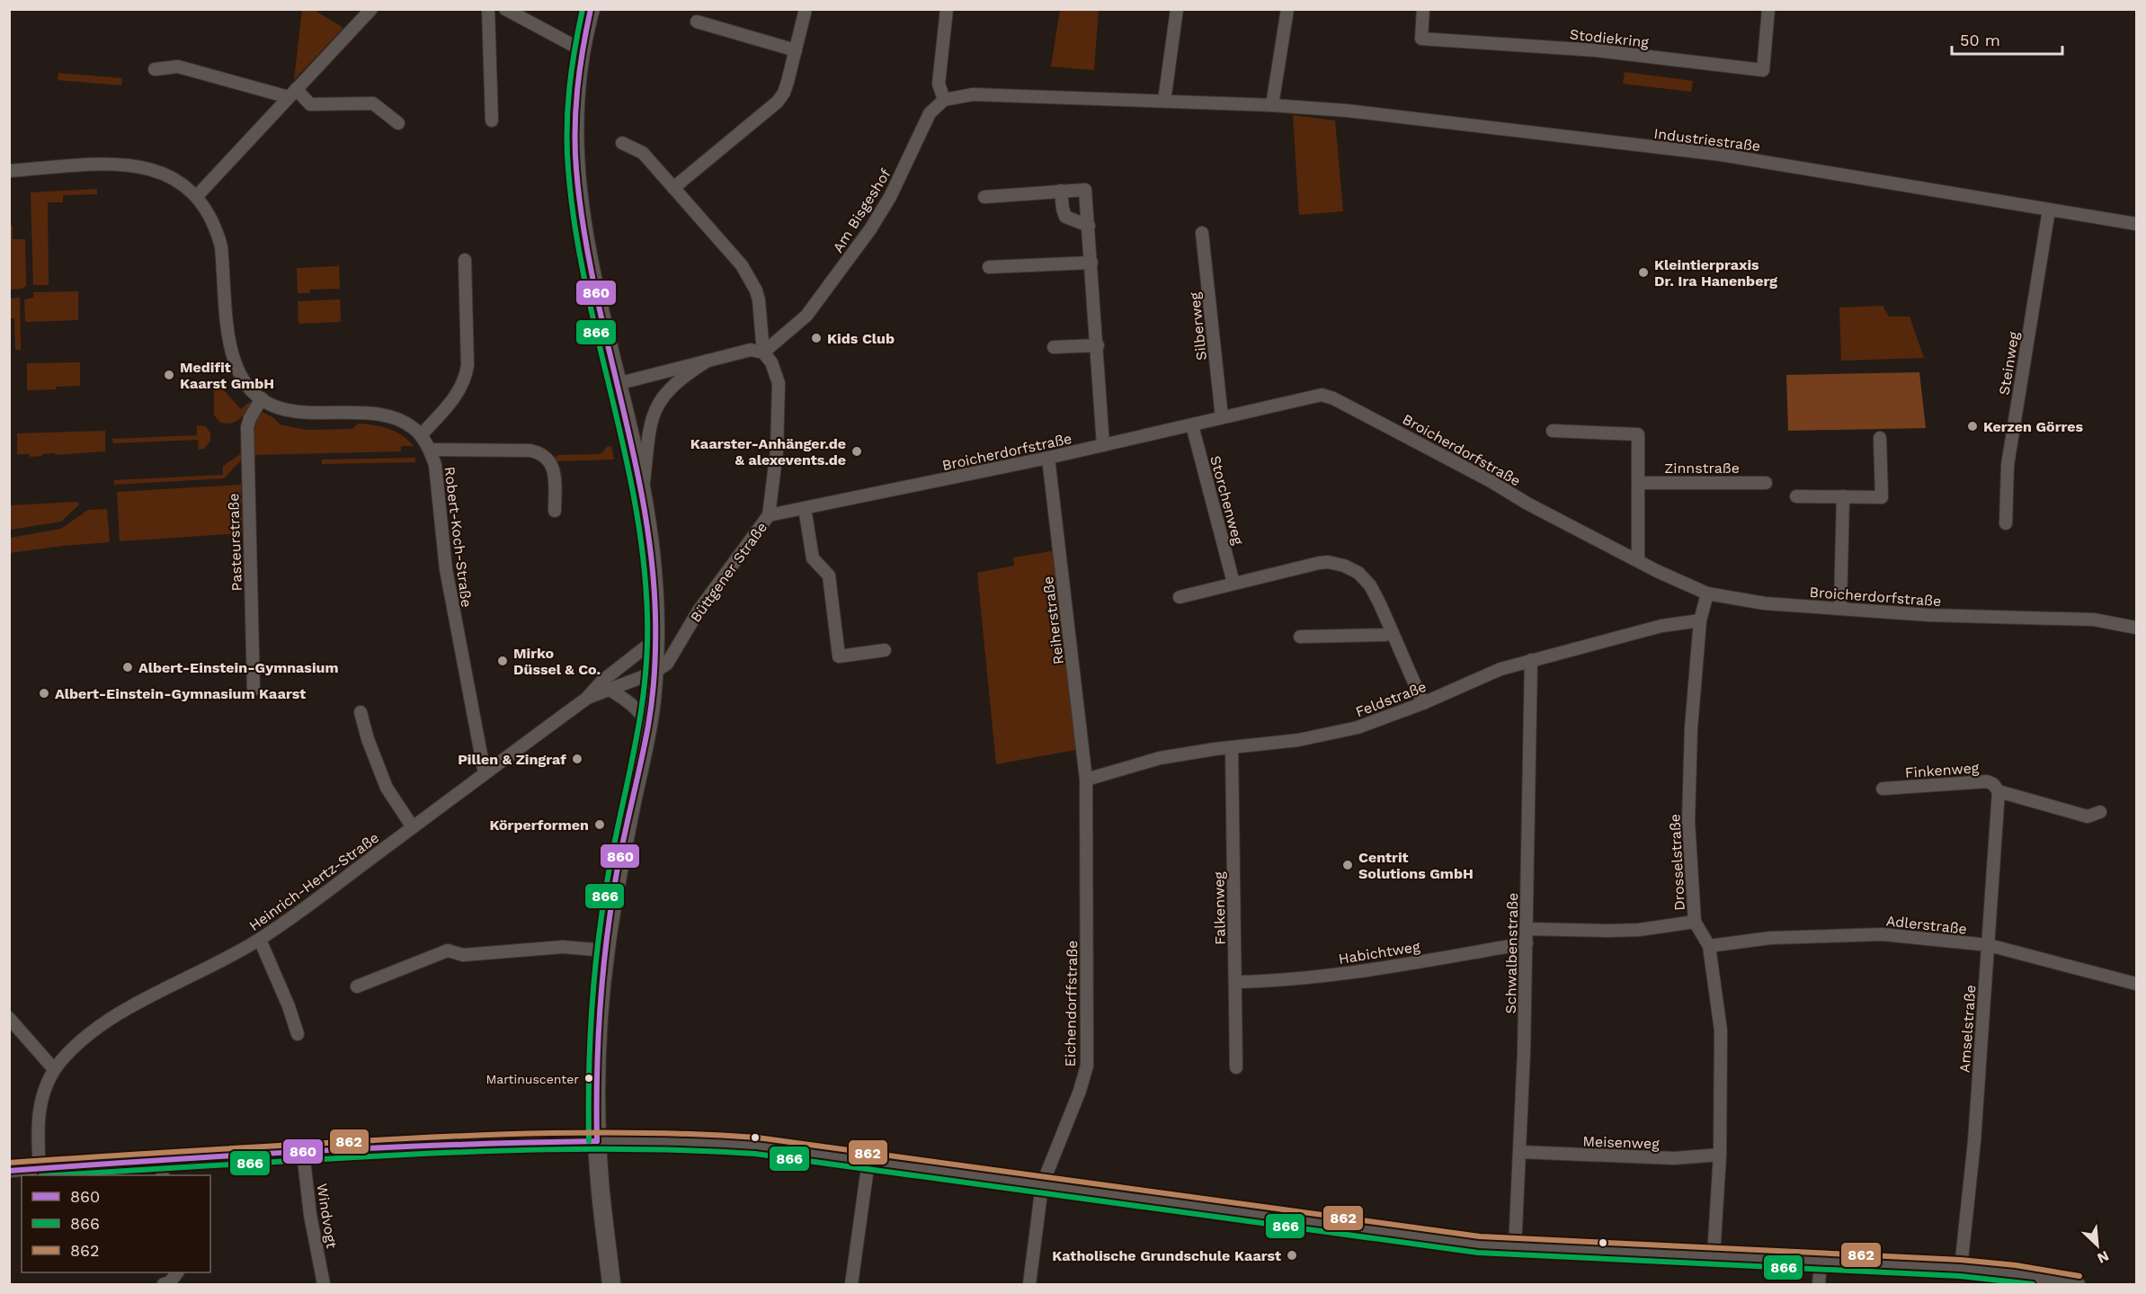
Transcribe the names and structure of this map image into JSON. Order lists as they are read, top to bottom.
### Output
{
  "streets": {
    "street": [
      "Stodiekring",
      "Industriestraße",
      "Am Bisgeshof",
      "Silberweg",
      "Steinweg",
      "Broicherdorfstraße",
      "Zinnstraße",
      "Storchenweg",
      "Robert-Koch-Straße",
      "Pasteurstraße",
      "Büttgener Straße",
      "Reiherstraße",
      "Feldstraße",
      "Finkenweg",
      "Drosselstraße",
      "Heinrich-Hertz-Straße",
      "Falkenweg",
      "Adlerstraße",
      "Habichtweg",
      "Schwalbenstraße",
      "Eichendorffstraße",
      "Amselstraße",
      "Meisenweg",
      "Windvogt"
    ]
  },
  "crossings": [
    ["Industriestraße", "Steinweg"],
    ["Am Bisgeshof", "Büttgener Straße"],
    ["Silberweg", "Broicherdorfstraße"],
    ["Broicherdorfstraße", "Storchenweg"],
    ["Broicherdorfstraße", "Büttgener Straße"],
    ["Broicherdorfstraße", "Reiherstraße"],
    ["Broicherdorfstraße", "Drosselstraße"],
    ["Robert-Koch-Straße", "Pasteurstraße"],
    ["Robert-Koch-Straße", "Heinrich-Hertz-Straße"],
    ["Büttgener Straße", "Heinrich-Hertz-Straße"],
    ["Reiherstraße", "Feldstraße"],
    ["Reiherstraße", "Eichendorffstraße"],
    ["Feldstraße", "Drosselstraße"],
    ["Feldstraße", "Falkenweg"],
    ["Feldstraße", "Schwalbenstraße"],
    ["Feldstraße", "Eichendorffstraße"],
    ["Finkenweg", "Amselstraße"],
    ["Drosselstraße", "Adlerstraße"],
    ["Drosselstraße", "Meisenweg"],
    ["Falkenweg", "Habichtweg"],
    ["Adlerstraße", "Amselstraße"],
    ["Habichtweg", "Schwalbenstraße"],
    ["Schwalbenstraße", "Meisenweg"]
  ],
  "places": [
    "Kleintierpraxis Dr. Ira Hanenberg",
    "Kids Club",
    "Medifit Kaarst GmbH",
    "Kerzen Görres",
    "Kaarster-Anhänger.de & alexevents.de",
    "Mirko Düssel & Co.",
    "Albert-Einstein-Gymnasium",
    "Albert-Einstein-Gymnasium Kaarst",
    "Pillen & Zingraf",
    "Körperformen",
    "Centrit Solutions GmbH",
    "Martinuscenter",
    "Katholische Grundschule Kaarst"
  ],
  "lines": ["transit line 860", "transit line 866", "transit line 862"],
  "legend": ["860", "866", "862"],
  "scale_bar": "50 m",
  "north": "bottom right"
}
